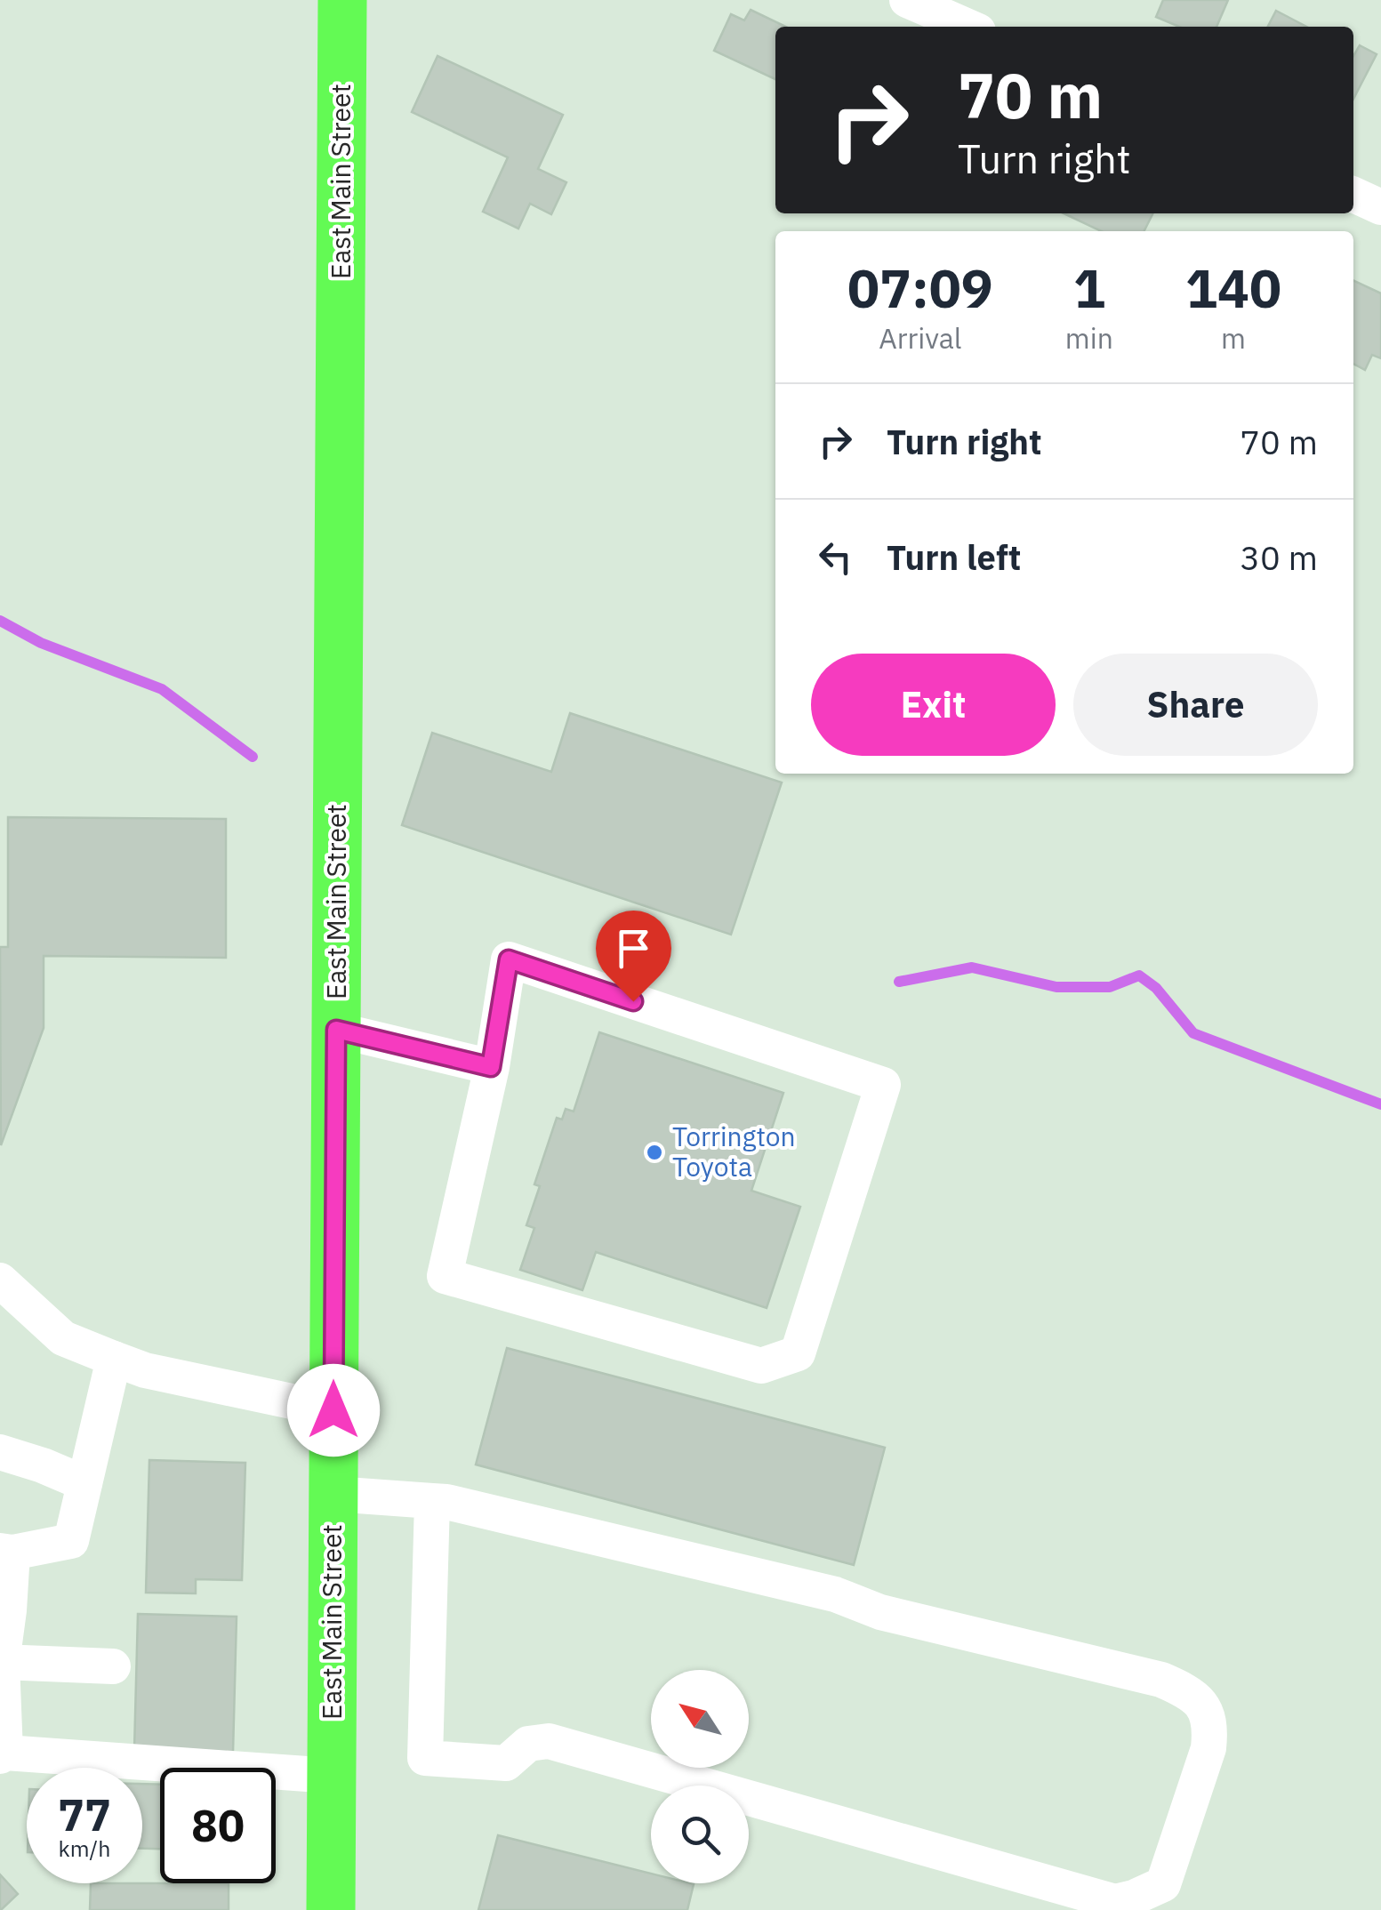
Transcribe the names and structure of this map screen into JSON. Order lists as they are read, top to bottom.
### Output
{
  "streets": {
    "highway": ["East Main Street"]
  },
  "places": ["Torrington Toyota"],
  "north": "top left",
  "page": {
    "turn": ["70 m", "Turn right"],
    "eta": [
      "07:09",
      "Arrival",
      "1",
      "min",
      "140",
      "m"
    ],
    "list": [
      {
        "name": "Turn right",
        "value": "70 m"
      },
      {
        "name": "Turn left",
        "value": "30 m"
      }
    ],
    "buttons": ["Exit", "Share"],
    "speed": "77 km/h",
    "limit": "80"
  }
}
